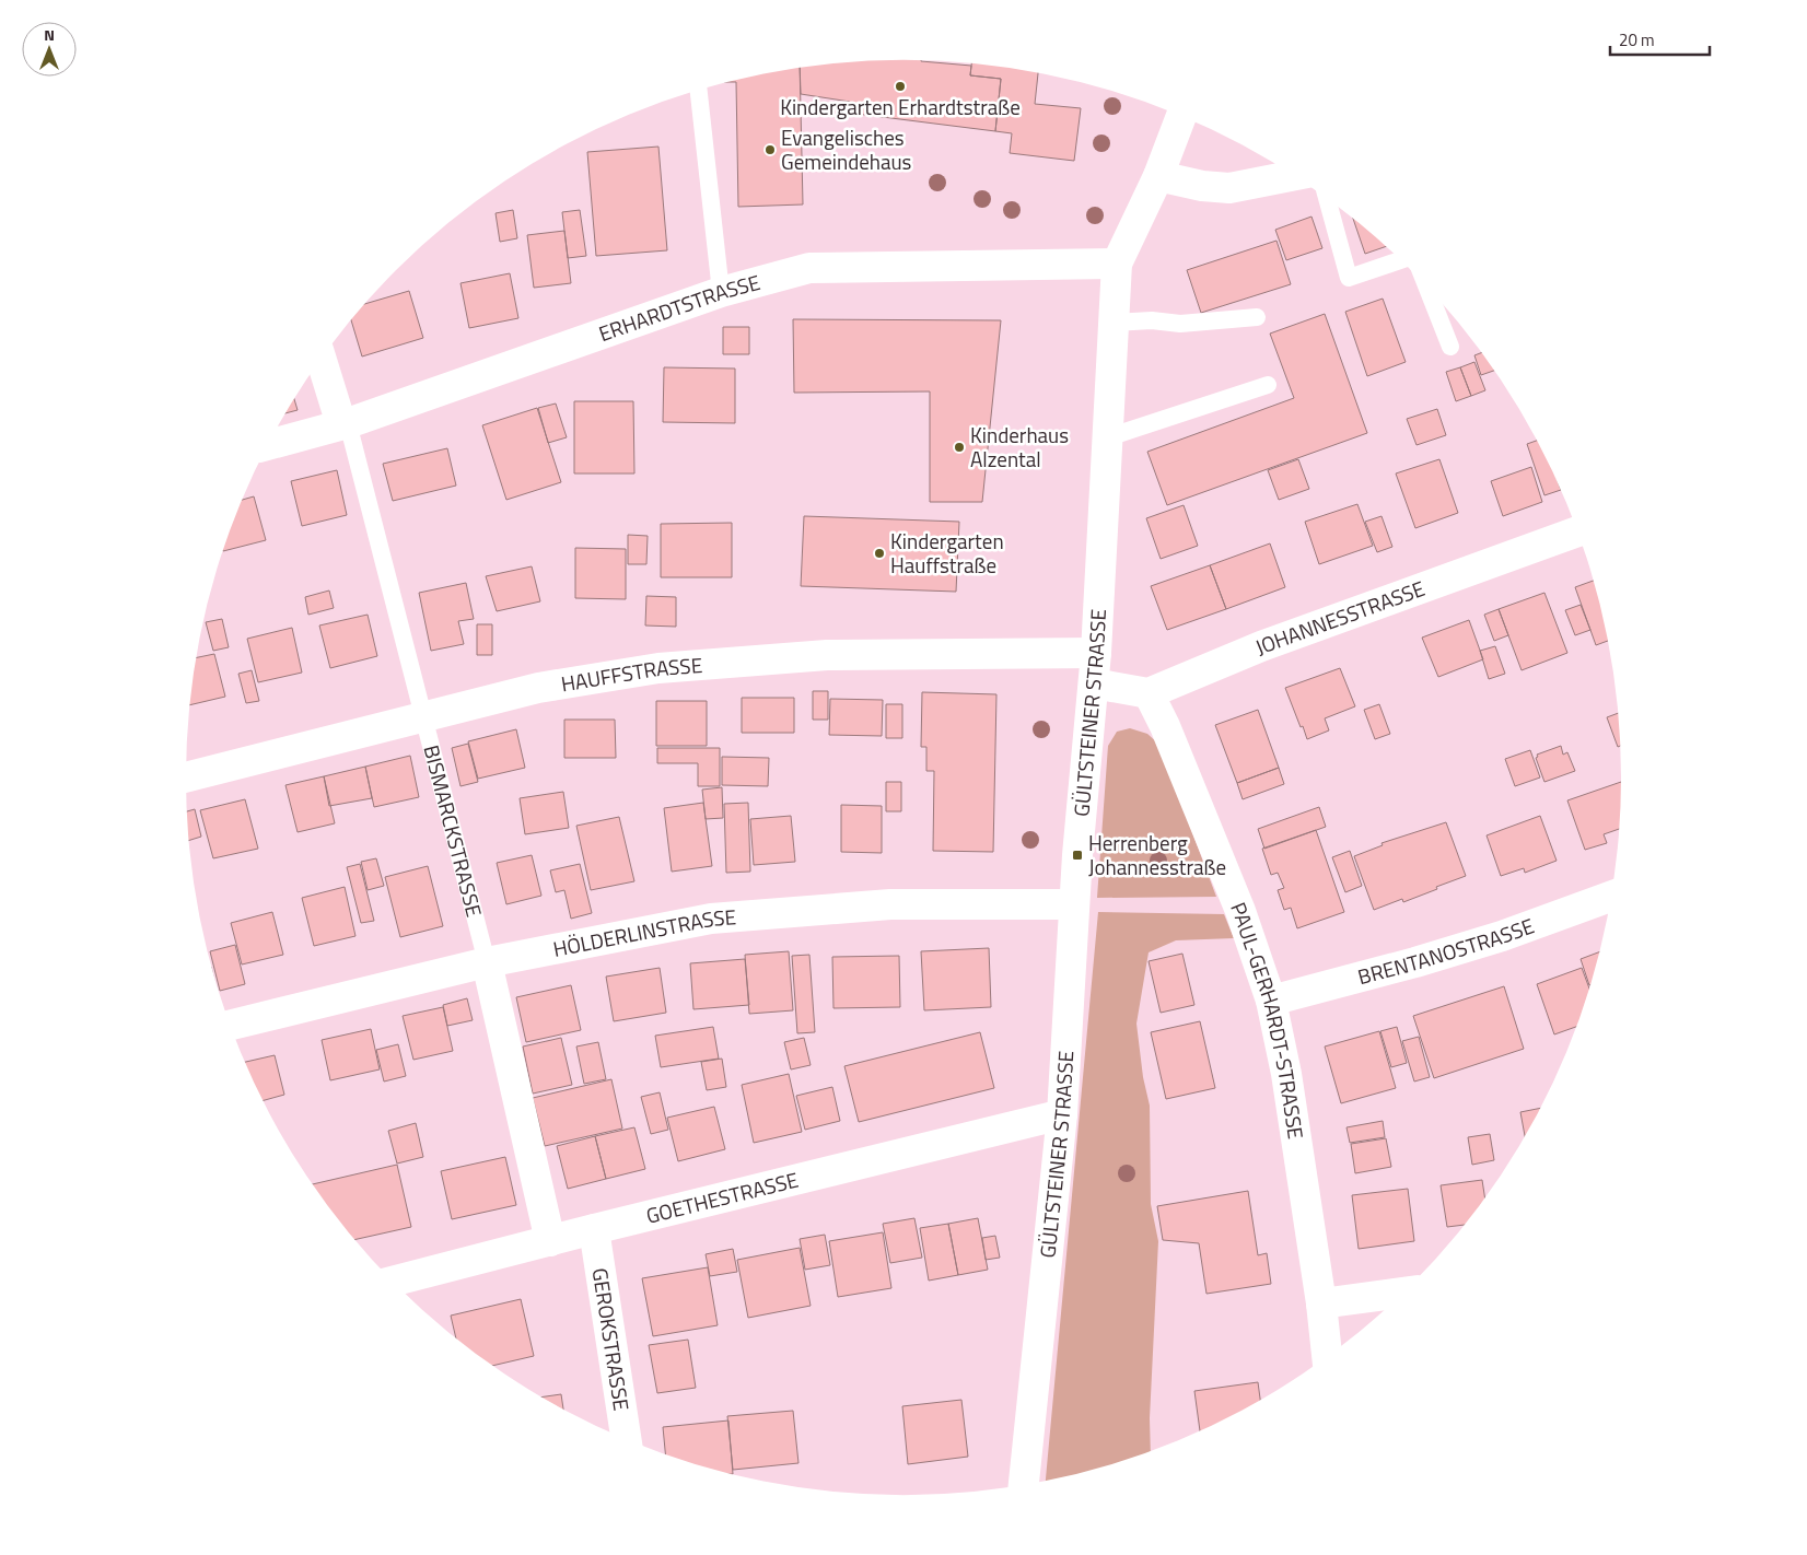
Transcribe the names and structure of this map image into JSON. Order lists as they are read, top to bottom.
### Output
{
  "streets": {
    "street": [
      "ERHARDTSTRASSE",
      "JOHANNESSTRASSE",
      "HAUFFSTRASSE",
      "GÜLTSTEINER STRASSE",
      "BISMARCKSTRASSE",
      "HÖLDERLINSTRASSE",
      "BRENTANOSTRASSE",
      "PAUL-GERHARDT-STRASSE",
      "GOETHESTRASSE",
      "GEROKSTRASSE"
    ]
  },
  "crossings": [
    ["ERHARDTSTRASSE", "GÜLTSTEINER STRASSE"],
    ["ERHARDTSTRASSE", "BISMARCKSTRASSE"],
    ["JOHANNESSTRASSE", "PAUL-GERHARDT-STRASSE"],
    ["HAUFFSTRASSE", "GÜLTSTEINER STRASSE"],
    ["HAUFFSTRASSE", "BISMARCKSTRASSE"],
    ["GÜLTSTEINER STRASSE", "HÖLDERLINSTRASSE"],
    ["GÜLTSTEINER STRASSE", "GOETHESTRASSE"],
    ["BISMARCKSTRASSE", "HÖLDERLINSTRASSE"],
    ["BISMARCKSTRASSE", "GOETHESTRASSE"],
    ["BRENTANOSTRASSE", "PAUL-GERHARDT-STRASSE"],
    ["GOETHESTRASSE", "GEROKSTRASSE"]
  ],
  "places": {
    "other": [
      "Kindergarten Erhardtstraße",
      "Evangelisches Gemeindehaus",
      "Kinderhaus Alzental",
      "Kindergarten Hauffstraße"
    ],
    "transit": ["Herrenberg Johannesstraße"]
  },
  "scale_bar": "20 m",
  "north": "top"
}
